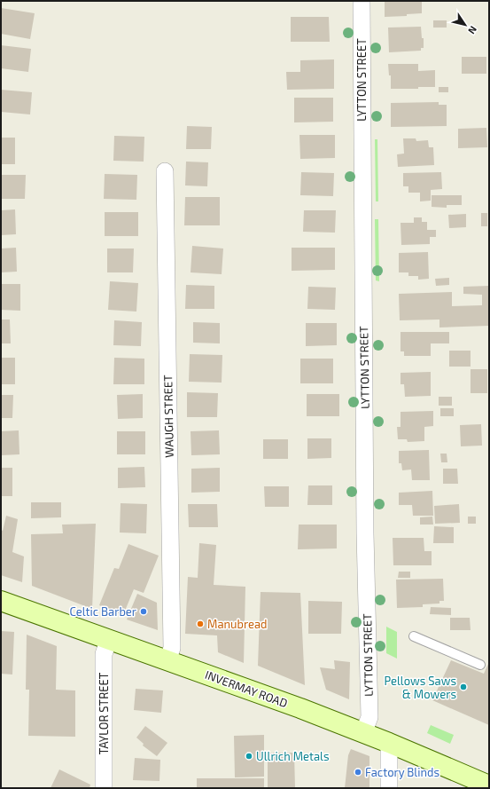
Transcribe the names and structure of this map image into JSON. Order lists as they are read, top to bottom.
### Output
{
  "streets": {
    "main road": ["INVERMAY ROAD"],
    "street": ["LYTTON STREET", "WAUGH STREET", "TAYLOR STREET"]
  },
  "crossings": [
    ["LYTTON STREET", "INVERMAY ROAD"],
    ["WAUGH STREET", "INVERMAY ROAD"],
    ["INVERMAY ROAD", "TAYLOR STREET"]
  ],
  "places": [
    "Celtic Barber",
    "Manubread",
    "Pellows Saws & Mowers",
    "Ullrich Metals",
    "Factory Blinds"
  ],
  "north": "bottom right"
}
